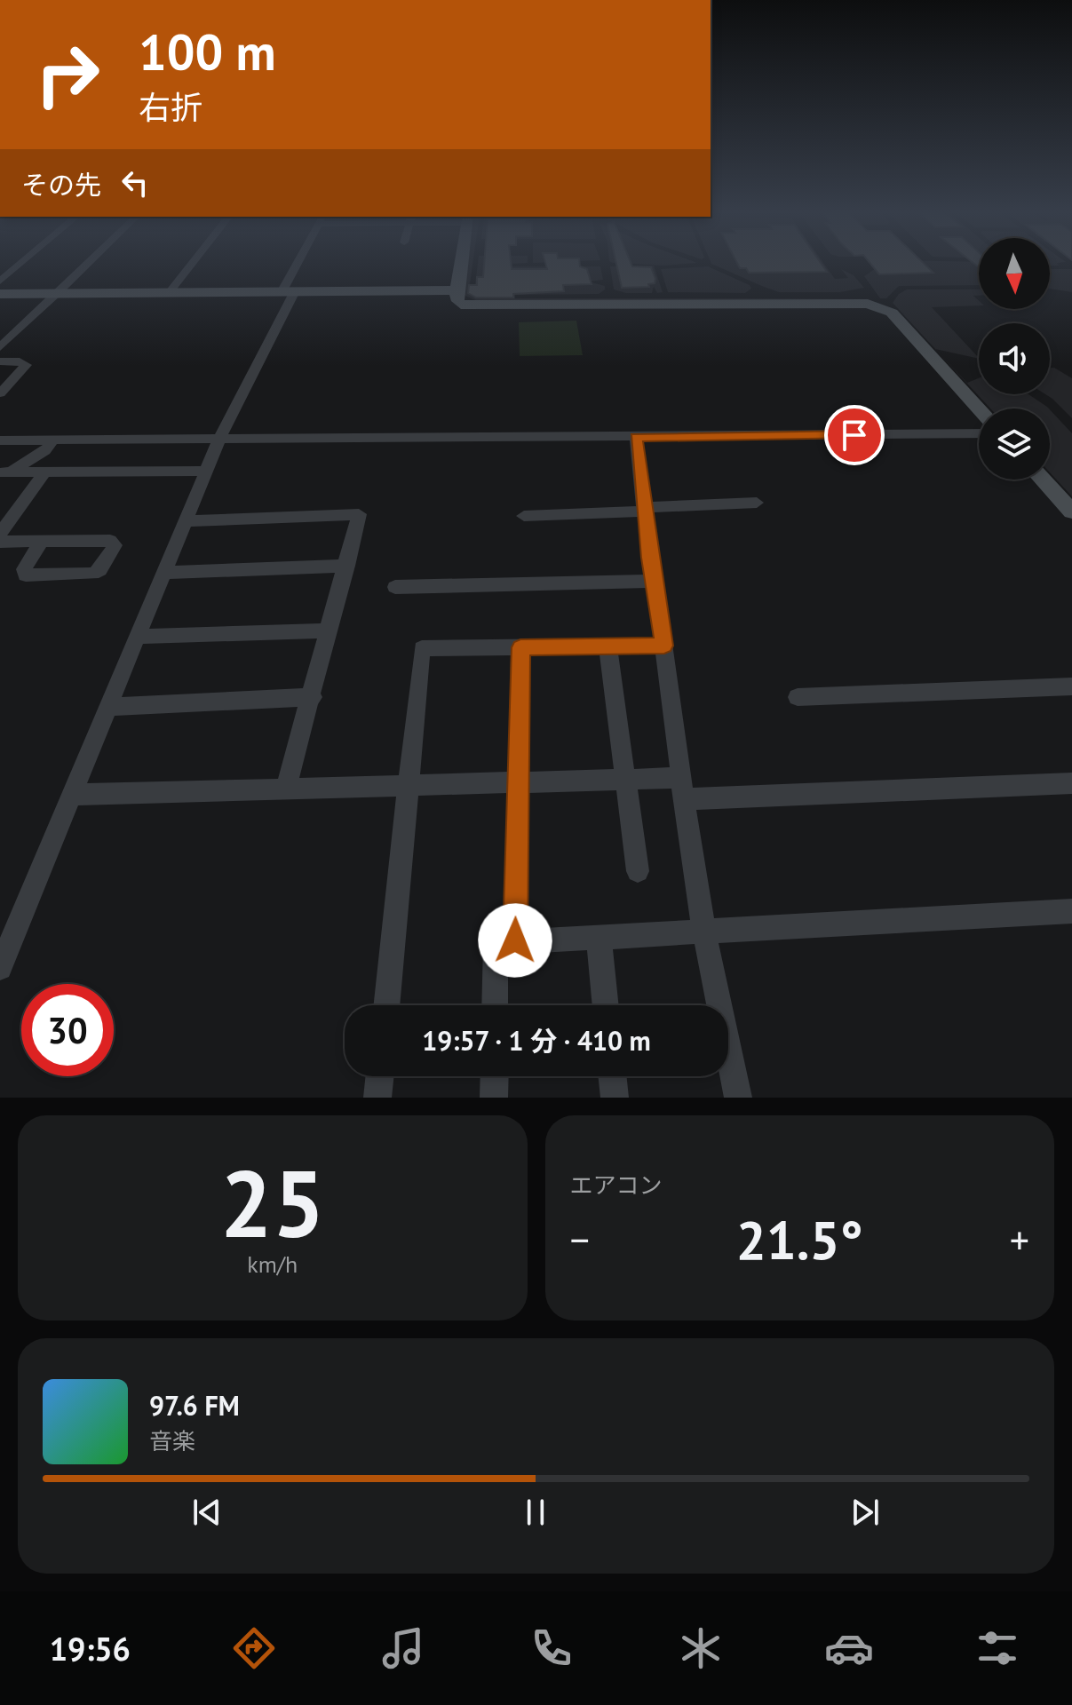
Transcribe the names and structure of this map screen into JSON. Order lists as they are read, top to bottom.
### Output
{
  "north": "bottom",
  "page": {
    "turn": ["100 m", "右折"],
    "then": "その先",
    "limit": "30",
    "trip": "19:57 · 1 分 · 410 m",
    "tile": [
      ["25", "km/h"],
      "エアコン"
    ],
    "heat": ["−", "21.5°", "+"],
    "song": ["97.6 FM", "音楽"],
    "tabs": "19:56"
  }
}
